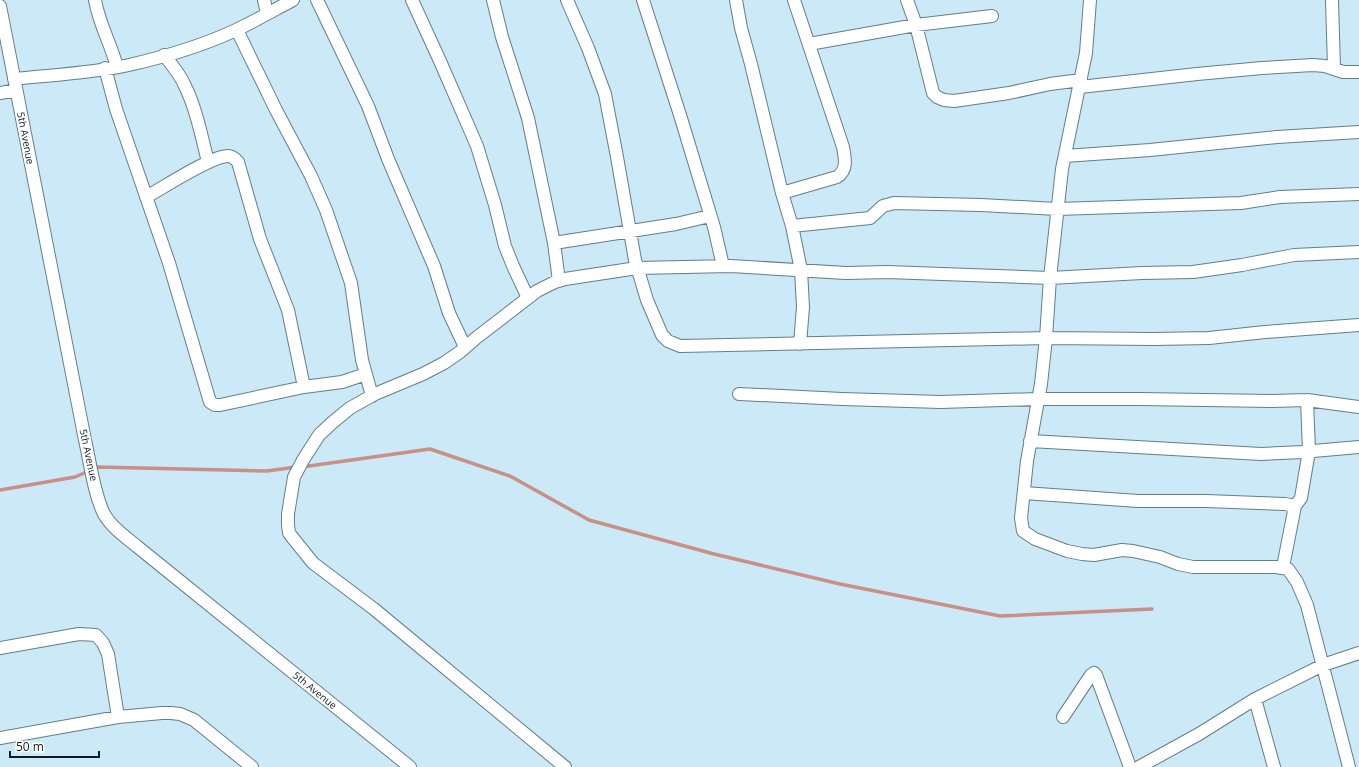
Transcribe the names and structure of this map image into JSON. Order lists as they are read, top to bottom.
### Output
{
  "streets": {
    "street": ["5th Avenue"]
  },
  "scale_bar": "50 m"
}
